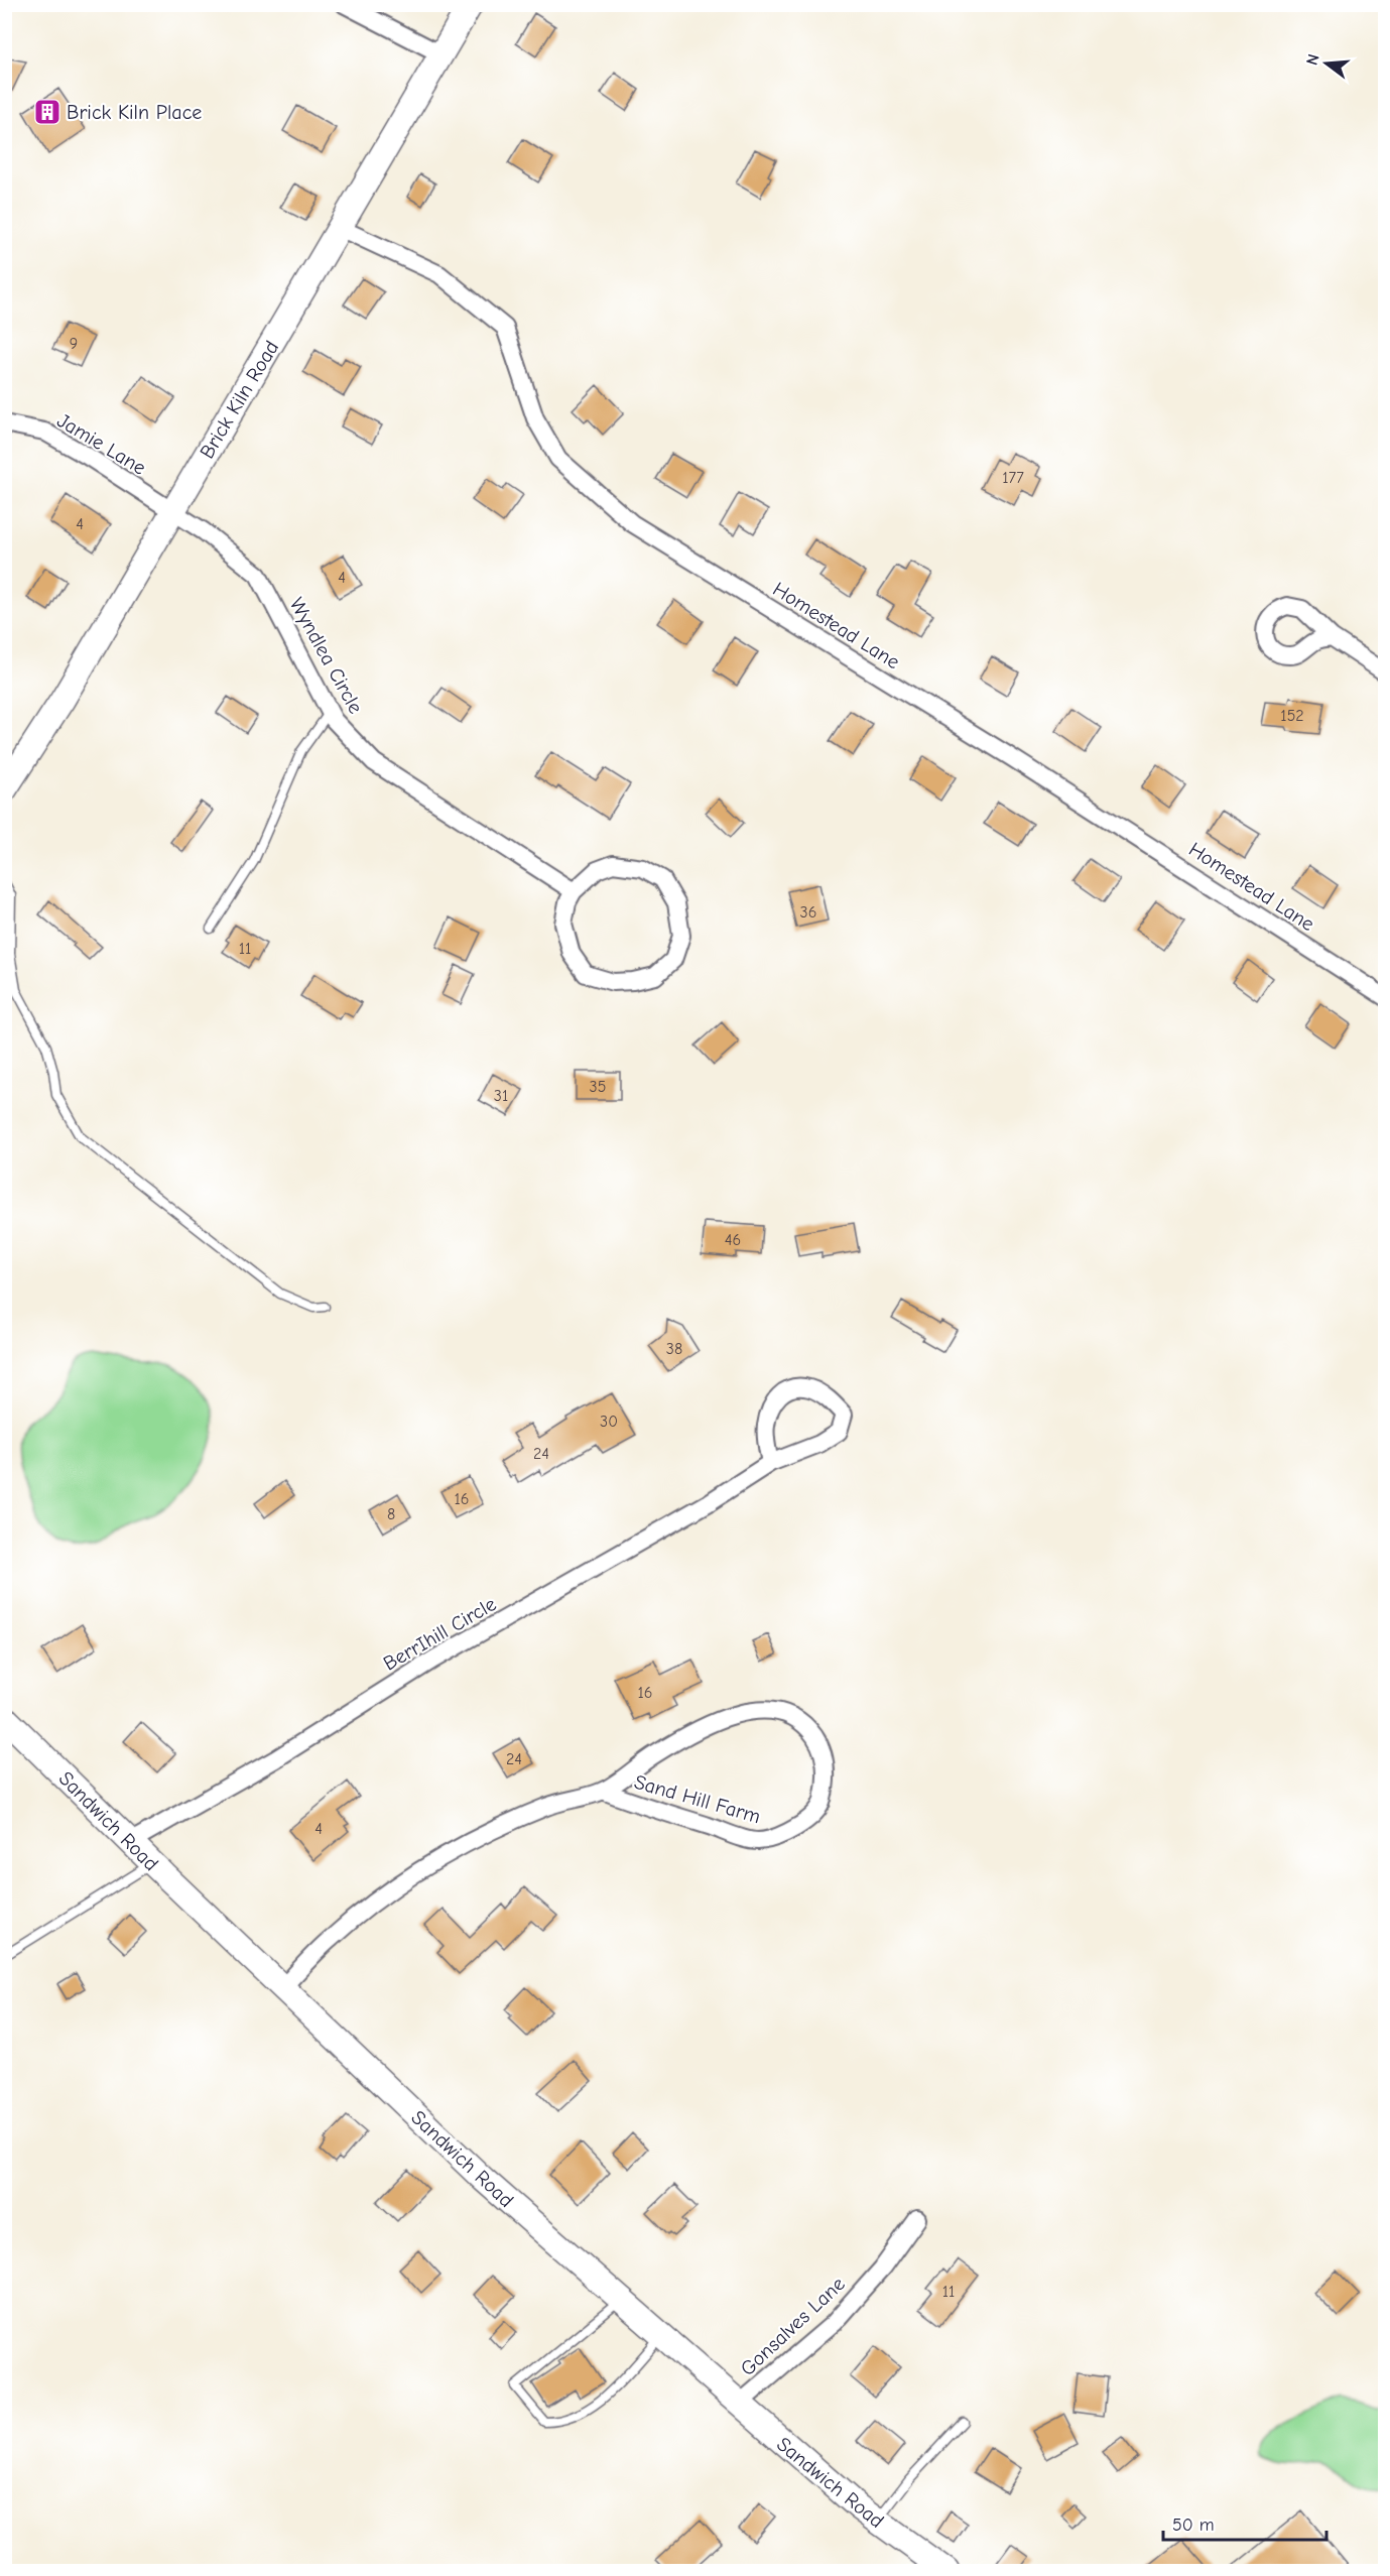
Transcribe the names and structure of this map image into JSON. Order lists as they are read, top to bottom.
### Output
{
  "streets": {
    "main road": ["Brick Kiln Road", "Sandwich Road"],
    "street": [
      "Jamie Lane",
      "Homestead Lane",
      "Wyndlea Circle",
      "BerrIhill Circle",
      "Sand Hill Farm",
      "Gonsalves Lane"
    ]
  },
  "crossings": [
    ["Brick Kiln Road", "Jamie Lane"],
    ["Brick Kiln Road", "Homestead Lane"],
    ["Brick Kiln Road", "Wyndlea Circle"],
    ["Jamie Lane", "Wyndlea Circle"],
    ["BerrIhill Circle", "Sandwich Road"],
    ["Sand Hill Farm", "Sandwich Road"],
    ["Sandwich Road", "Gonsalves Lane"]
  ],
  "places": {
    "building": ["Brick Kiln Place"]
  },
  "house_numbers": [
    "9",
    "177",
    "4",
    "4",
    "152",
    "36",
    "11",
    "35",
    "31",
    "46",
    "38",
    "30",
    "24",
    "16",
    "8",
    "16",
    "24",
    "4",
    "11"
  ],
  "scale_bar": "50 m",
  "north": "left"
}
